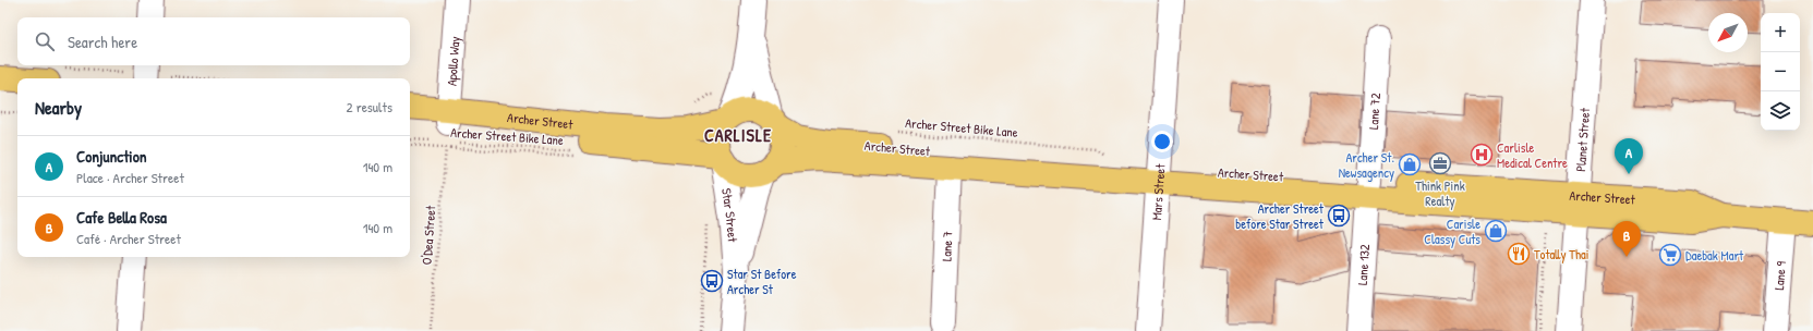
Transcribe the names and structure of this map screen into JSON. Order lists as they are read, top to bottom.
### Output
{
  "streets": {
    "main road": ["Archer Street"],
    "street": [
      "Apollo Way",
      "Lane 72",
      "Planet Street",
      "Mars Street",
      "Star Street",
      "Lane 7",
      "Lane 132",
      "Lane 9"
    ],
    "path": ["Archer Street Bike Lane", "O'Dea Street"]
  },
  "crossings": [
    ["Apollo Way", "Archer Street"],
    ["Apollo Way", "Archer Street Bike Lane"],
    ["Apollo Way", "O'Dea Street"],
    ["Lane 72", "Archer Street"],
    ["Lane 72", "Lane 132"],
    ["Archer Street", "Archer Street Bike Lane"],
    ["Archer Street", "Planet Street"],
    ["Archer Street", "Mars Street"],
    ["Archer Street", "Star Street"],
    ["Archer Street", "O'Dea Street"],
    ["Archer Street", "Lane 7"],
    ["Archer Street", "Lane 132"],
    ["Archer Street", "Lane 9"],
    ["Archer Street Bike Lane", "O'Dea Street"]
  ],
  "districts": ["CARLISLE"],
  "places": {
    "hospital": ["Carlisle Medical Centre"],
    "office": ["Think Pink Realty"],
    "shop": ["Archer St. Newsagency", "Carisle Classy Cuts"],
    "bus stop": ["Archer Street before Star Street", "Star St Before Archer St"],
    "restaurant": ["Totally Thai"],
    "supermarket": ["Daebak Mart"]
  },
  "north": "bottom left",
  "page": {
    "map_buttons": ["+", "−"],
    "search": "Search here",
    "heading": ["Nearby", "2 results"],
    "list": [
      {
        "mark": "A",
        "name": "Conjunction",
        "note": "Place · Archer Street",
        "value": "140 m"
      },
      {
        "mark": "B",
        "name": "Cafe Bella Rosa",
        "note": "Café · Archer Street",
        "value": "140 m"
      }
    ],
    "pins": ["A", "B"]
  }
}
